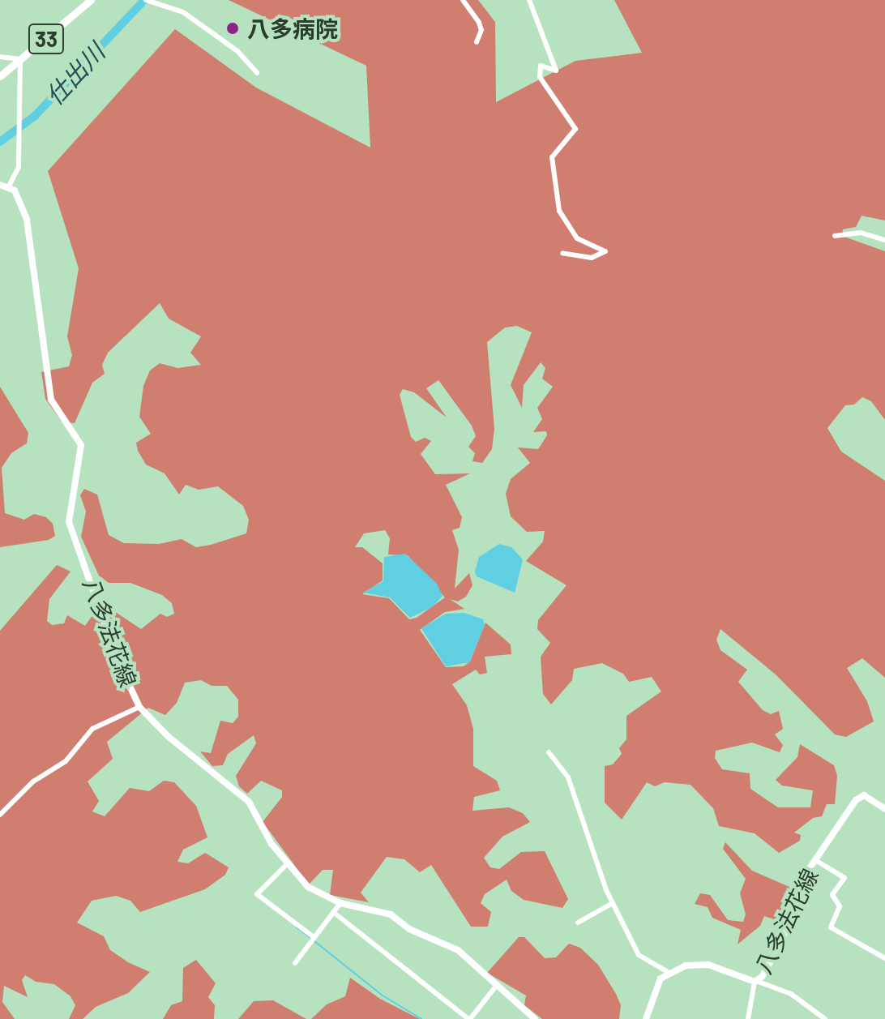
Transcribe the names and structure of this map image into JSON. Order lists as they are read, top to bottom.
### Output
{
  "streets": {
    "main road": ["33", "八多法花線"]
  },
  "water": ["仕出川"],
  "places": ["八多病院"]
}
